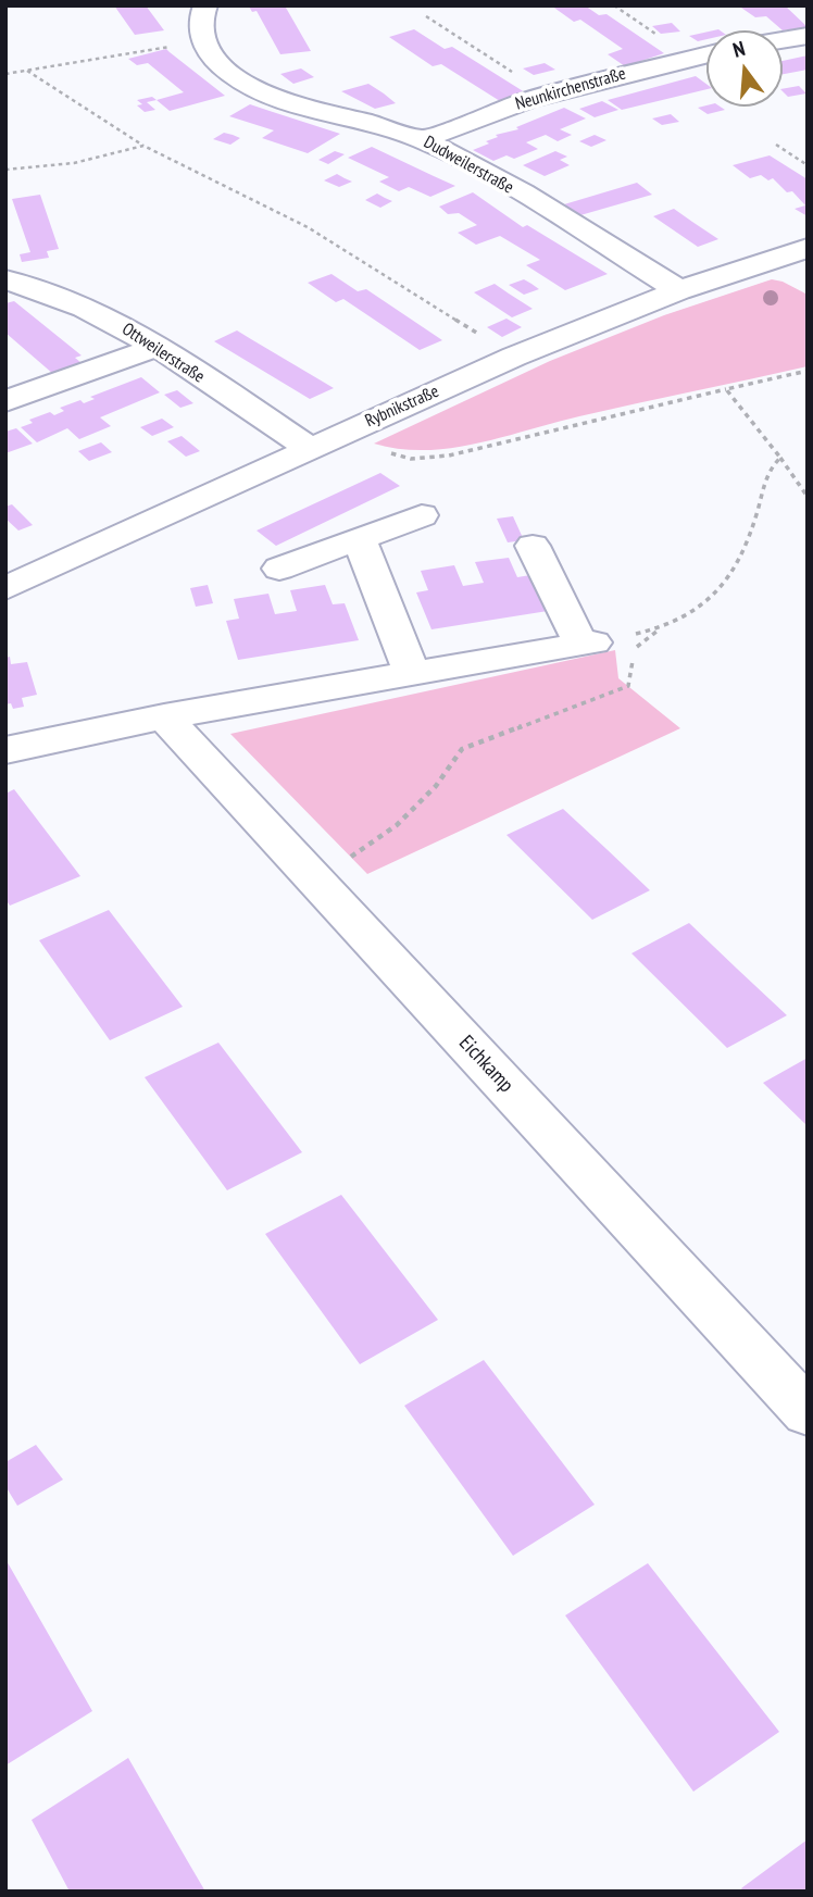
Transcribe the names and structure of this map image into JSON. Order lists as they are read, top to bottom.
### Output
{
  "streets": {
    "street": [
      "Neunkirchenstraße",
      "Dudweilerstraße",
      "Ottweilerstraße",
      "Rybnikstraße",
      "Eichkamp"
    ]
  },
  "crossings": [
    ["Neunkirchenstraße", "Dudweilerstraße"],
    ["Dudweilerstraße", "Rybnikstraße"],
    ["Ottweilerstraße", "Rybnikstraße"]
  ],
  "north": "top"
}
